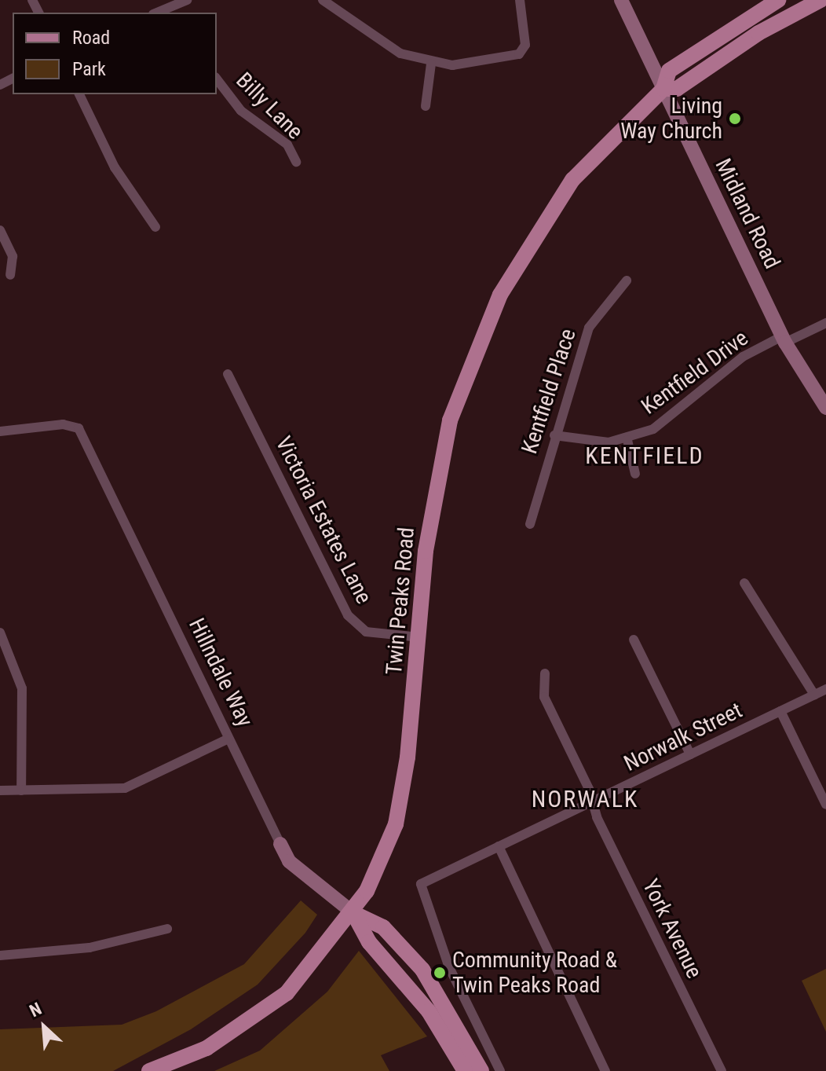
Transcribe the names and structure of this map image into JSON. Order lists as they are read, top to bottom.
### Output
{
  "streets": {
    "main road": ["Midland Road", "Twin Peaks Road", "Hillndale Way"],
    "street": [
      "Billy Lane",
      "Kentfield Drive",
      "Kentfield Place",
      "Victoria Estates Lane",
      "Norwalk Street",
      "York Avenue"
    ]
  },
  "crossings": [
    ["Midland Road", "Kentfield Drive"],
    ["Midland Road", "Twin Peaks Road"],
    ["Kentfield Drive", "Kentfield Place"],
    ["Victoria Estates Lane", "Twin Peaks Road"],
    ["Twin Peaks Road", "Hillndale Way"],
    ["Norwalk Street", "York Avenue"]
  ],
  "districts": ["KENTFIELD", "NORWALK"],
  "places": ["Living Way Church", "Community Road & Twin Peaks Road"],
  "legend": ["Road", "Park"],
  "north": "top left"
}
